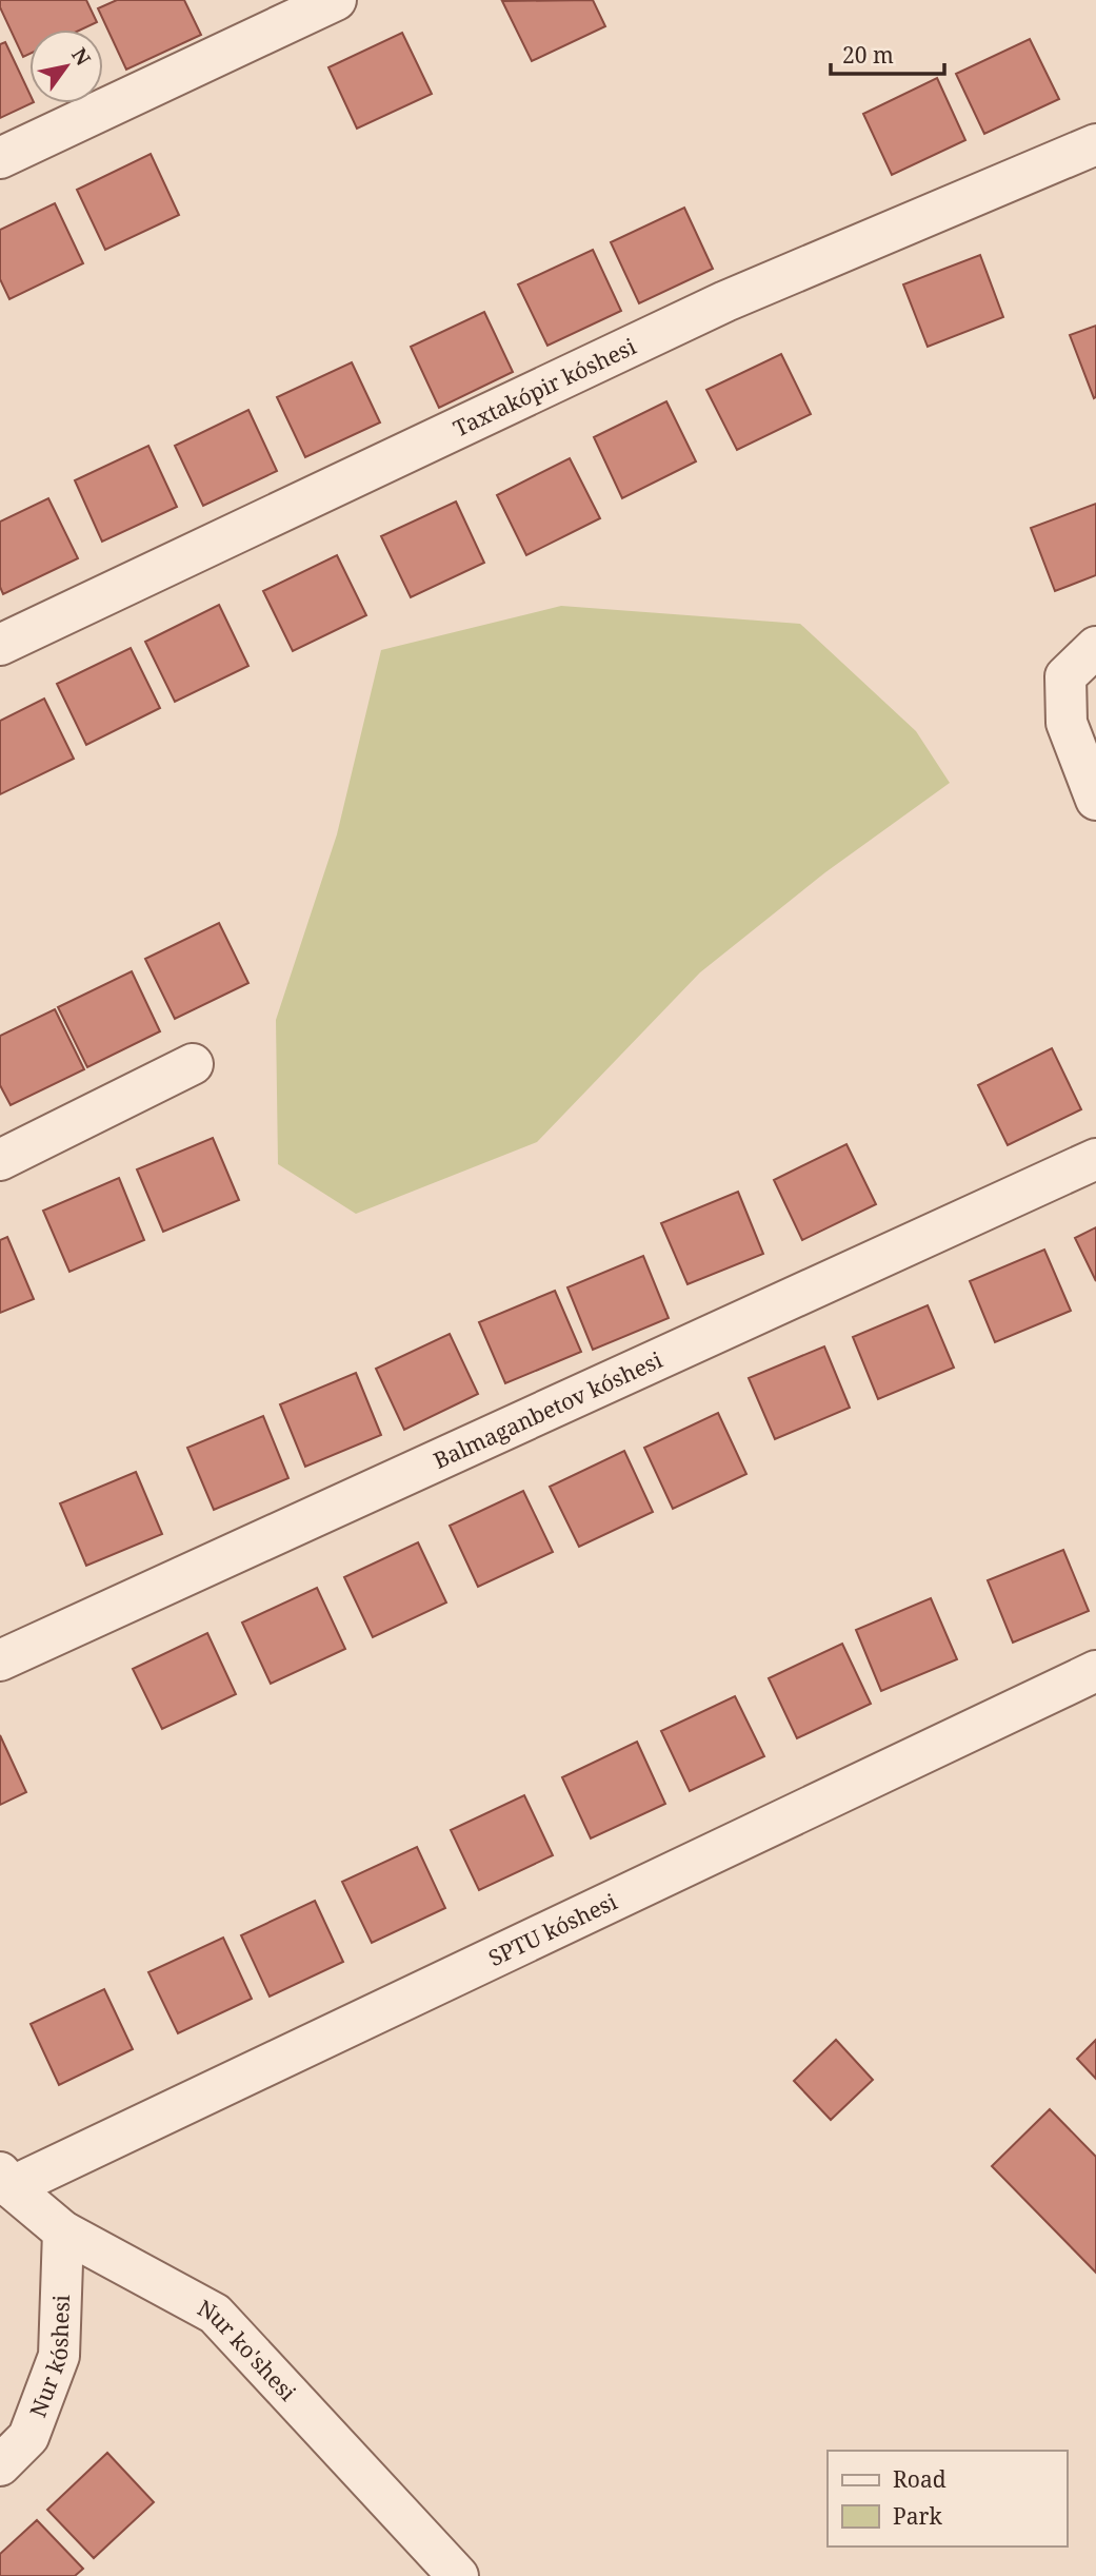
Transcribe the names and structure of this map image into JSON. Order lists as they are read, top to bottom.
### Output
{
  "streets": {
    "street": [
      "Taxtakópir kóshesi",
      "Balmaganbetov kóshesi",
      "SPTU kóshesi",
      "Nur ko'shesi",
      "Nur kóshesi"
    ]
  },
  "crossings": [
    ["SPTU kóshesi", "Nur ko'shesi"],
    ["Nur ko'shesi", "Nur kóshesi"]
  ],
  "legend": ["Road", "Park"],
  "scale_bar": "20 m",
  "north": "top right"
}
